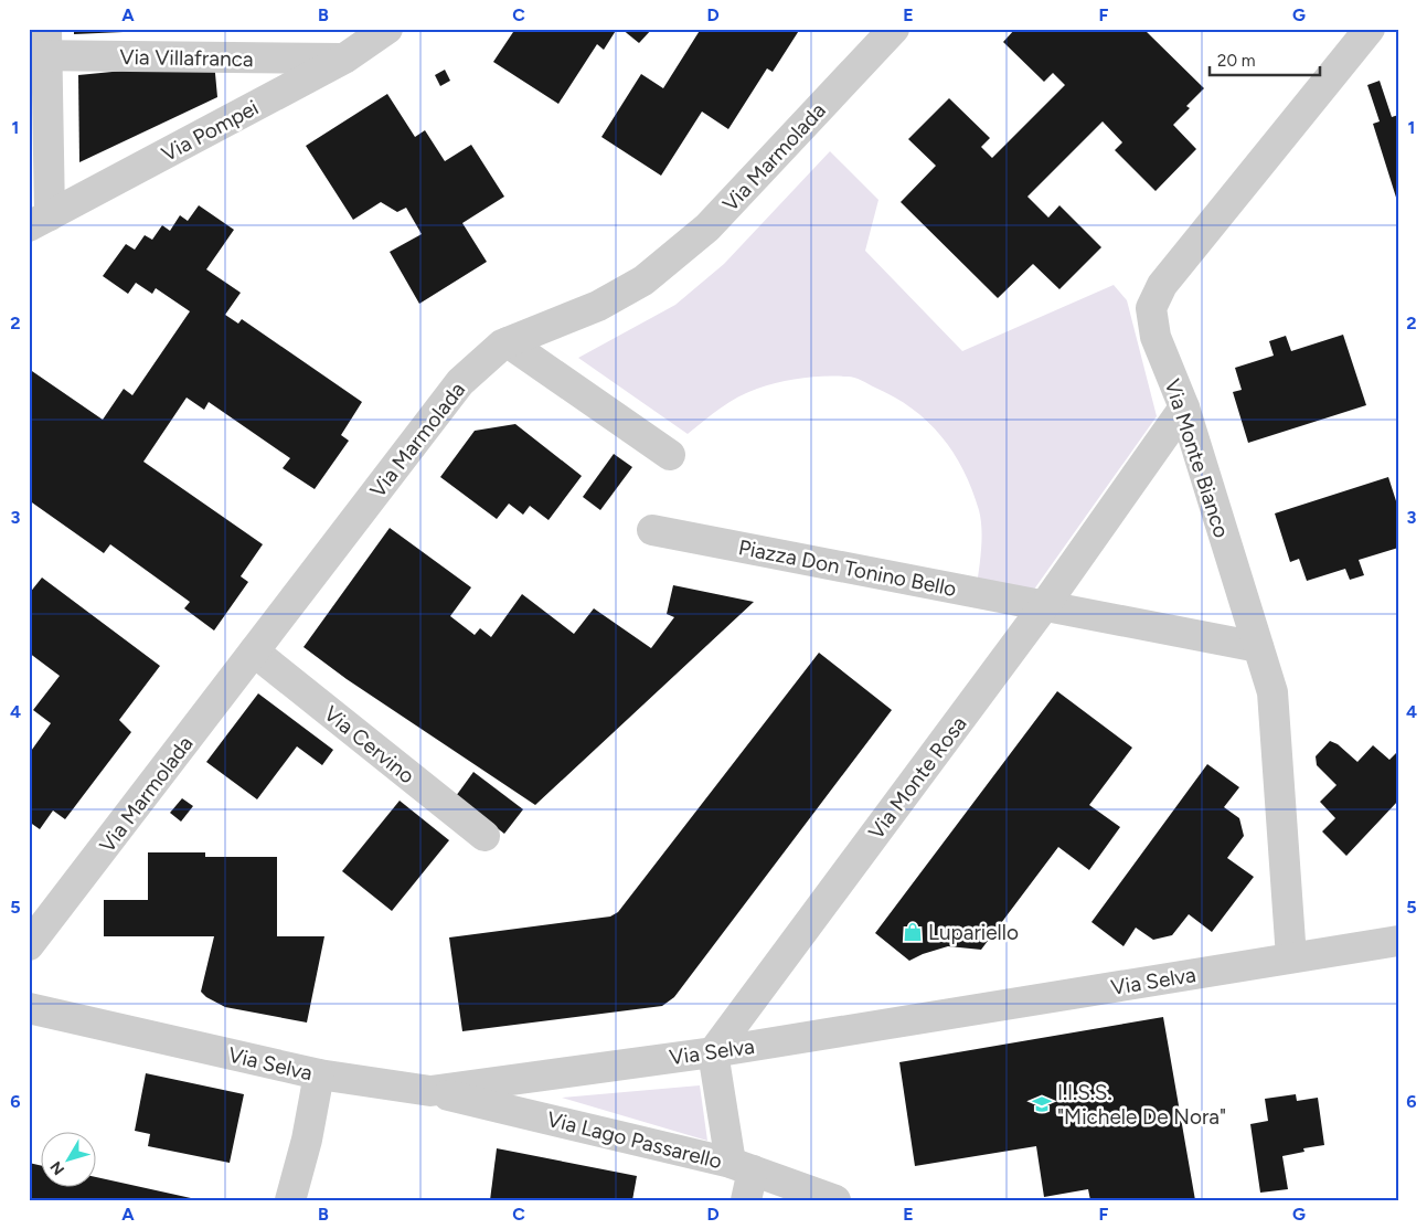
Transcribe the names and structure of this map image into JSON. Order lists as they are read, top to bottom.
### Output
{
  "streets": {
    "street": [
      "Via Villafranca",
      "Via Pompei",
      "Via Marmolada",
      "Via Monte Bianco",
      "Piazza Don Tonino Bello",
      "Via Cervino",
      "Via Monte Rosa",
      "Via Selva",
      "Via Lago Passarello"
    ]
  },
  "crossings": [
    ["Via Villafranca", "Via Pompei"],
    ["Via Marmolada", "Via Cervino"],
    ["Via Monte Bianco", "Piazza Don Tonino Bello"],
    ["Via Monte Bianco", "Via Monte Rosa"],
    ["Via Monte Bianco", "Via Selva"],
    ["Piazza Don Tonino Bello", "Via Monte Rosa"],
    ["Via Monte Rosa", "Via Selva"],
    ["Via Selva", "Via Lago Passarello"]
  ],
  "places": {
    "shop": ["Lupariello"],
    "school or university": ["I.I.S.S. \"Michele De Nora\""]
  },
  "scale_bar": "20 m",
  "north": "bottom left",
  "grid": {
    "columns": [
      "A",
      "B",
      "C",
      "D",
      "E",
      "F",
      "G"
    ],
    "rows": [
      "1",
      "2",
      "3",
      "4",
      "5",
      "6"
    ]
  }
}
